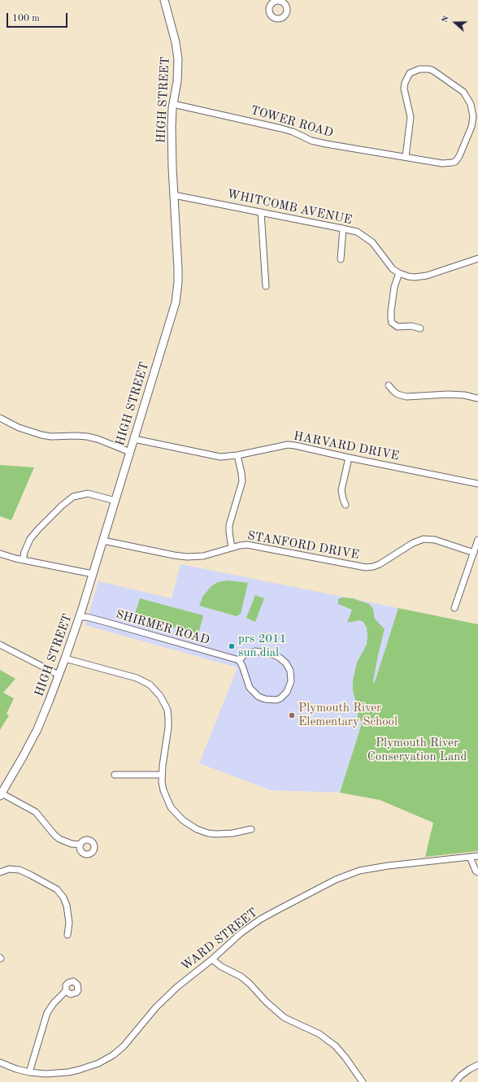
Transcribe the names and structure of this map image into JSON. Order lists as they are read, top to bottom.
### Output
{
  "streets": {
    "main road": ["HIGH STREET"],
    "street": [
      "TOWER ROAD",
      "WHITCOMB AVENUE",
      "HARVARD DRIVE",
      "STANFORD DRIVE",
      "SHIRMER ROAD",
      "WARD STREET"
    ]
  },
  "crossings": [
    ["HIGH STREET", "TOWER ROAD"],
    ["HIGH STREET", "WHITCOMB AVENUE"],
    ["HIGH STREET", "HARVARD DRIVE"],
    ["HIGH STREET", "STANFORD DRIVE"],
    ["HIGH STREET", "SHIRMER ROAD"]
  ],
  "parks": ["Plymouth River Conservation Land"],
  "places": ["prs 2011 sun dial", "Plymouth River Elementary School"],
  "scale_bar": "100 m",
  "north": "left"
}
